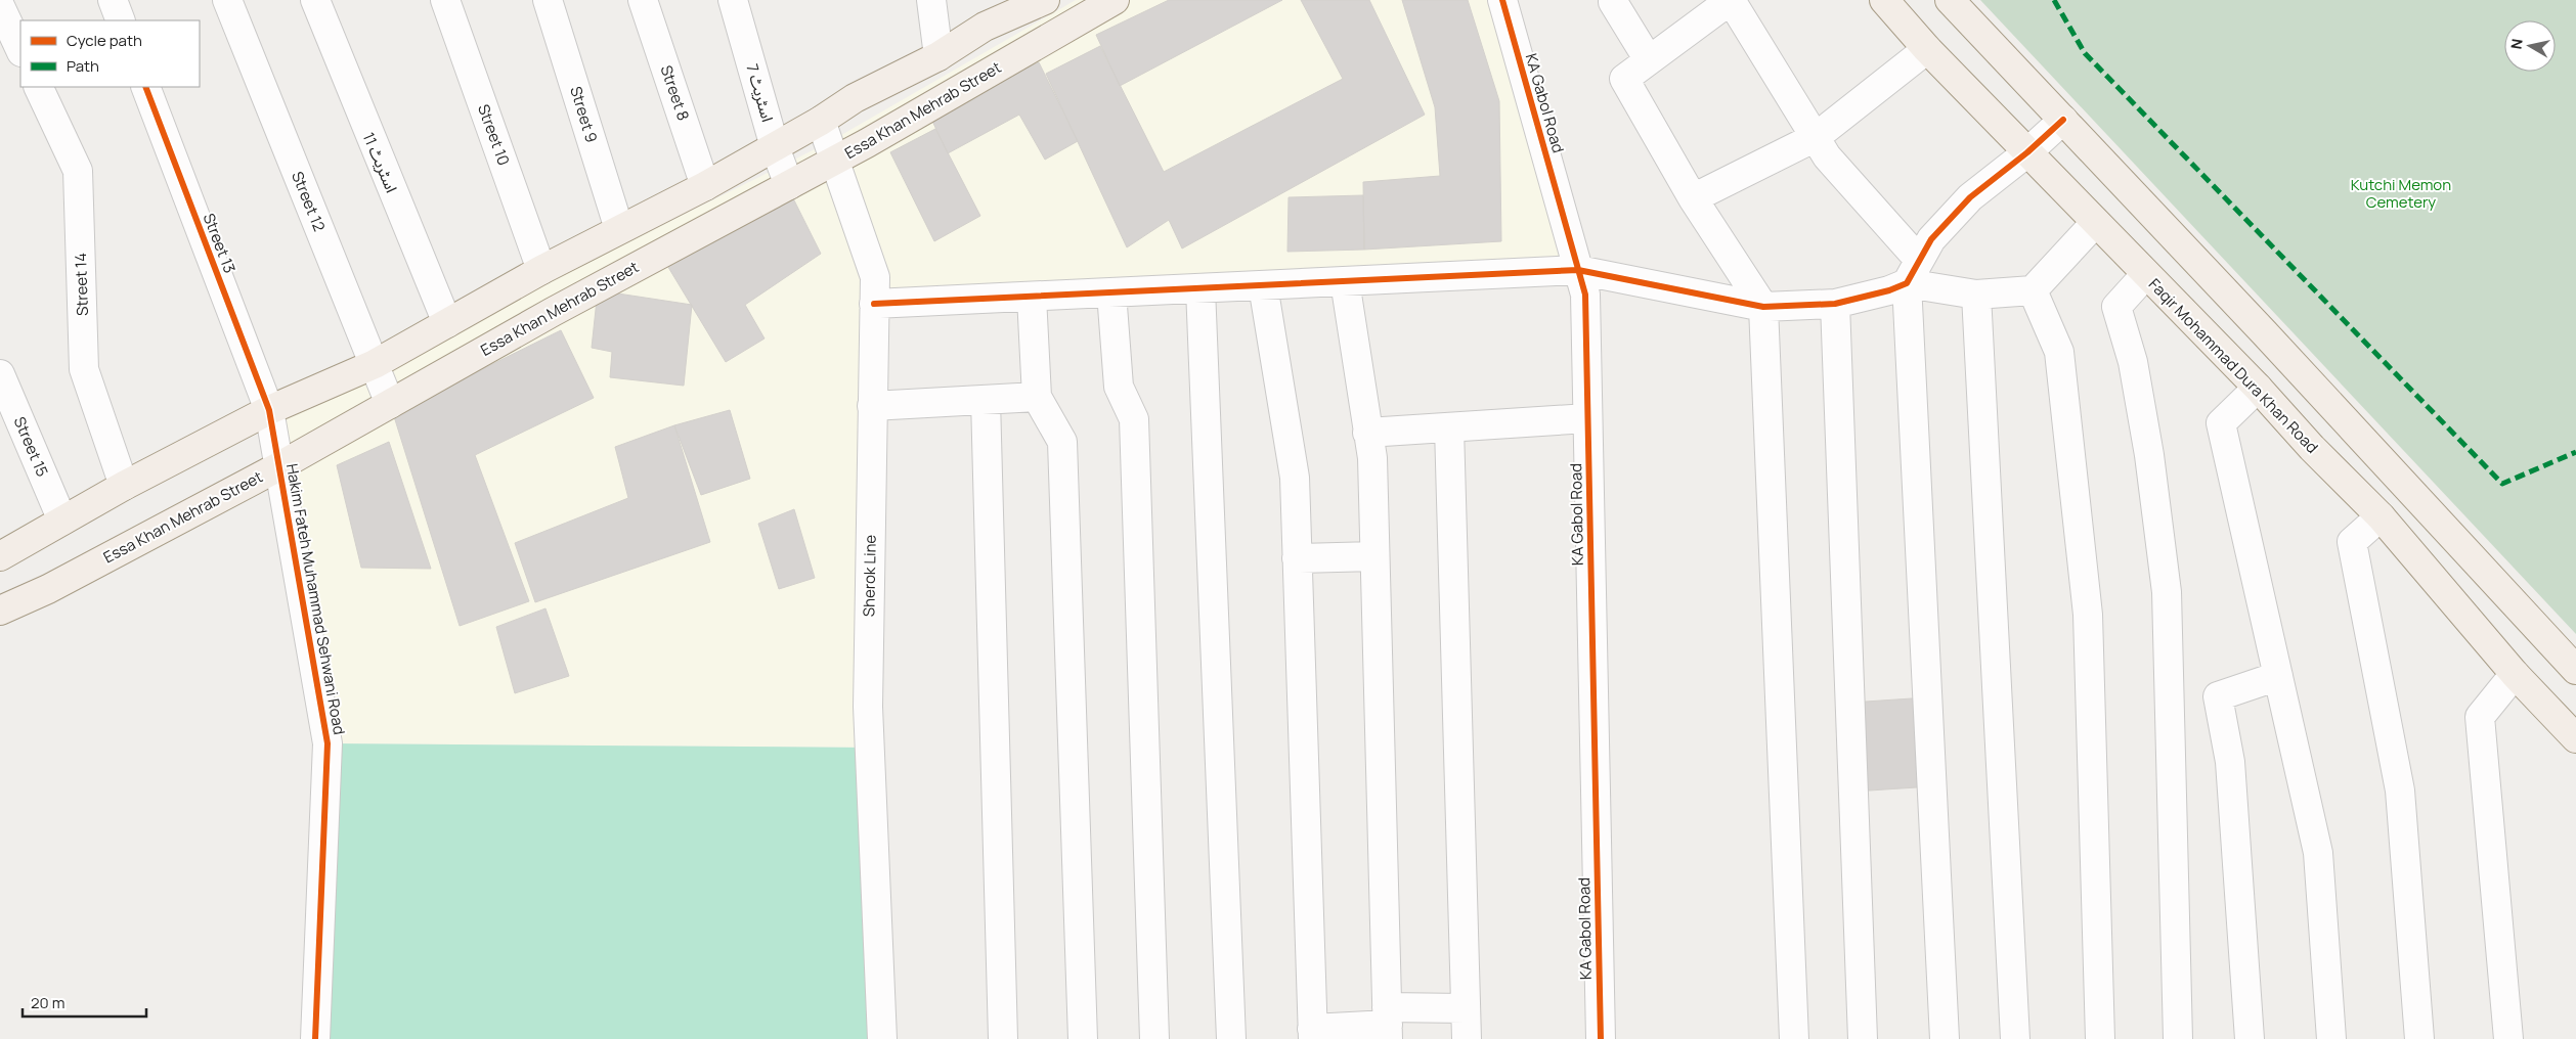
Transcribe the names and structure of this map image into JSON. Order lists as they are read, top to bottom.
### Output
{
  "streets": {
    "main road": ["Essa Khan Mehrab Street", "Faqir Mohammad Dura Khan Road"],
    "street": [
      "Street 8",
      "اسٹریٹ 7",
      "KA Gabol Road",
      "Street 9",
      "Street 10",
      "اسٹریٹ 11",
      "Street 12",
      "Street 13",
      "Street 14",
      "Street 15",
      "Sherok Line",
      "Hakim Fateh Muhammad Sehwani Road"
    ]
  },
  "crossings": [
    ["اسٹریٹ 7", "Essa Khan Mehrab Street"],
    ["Essa Khan Mehrab Street", "Street 12"],
    ["Essa Khan Mehrab Street", "Sherok Line"],
    ["Essa Khan Mehrab Street", "Hakim Fateh Muhammad Sehwani Road"],
    ["Street 13", "Hakim Fateh Muhammad Sehwani Road"]
  ],
  "parks": ["Kutchi Memon Cemetery"],
  "legend": ["Cycle path", "Path"],
  "scale_bar": "20 m",
  "north": "left"
}
